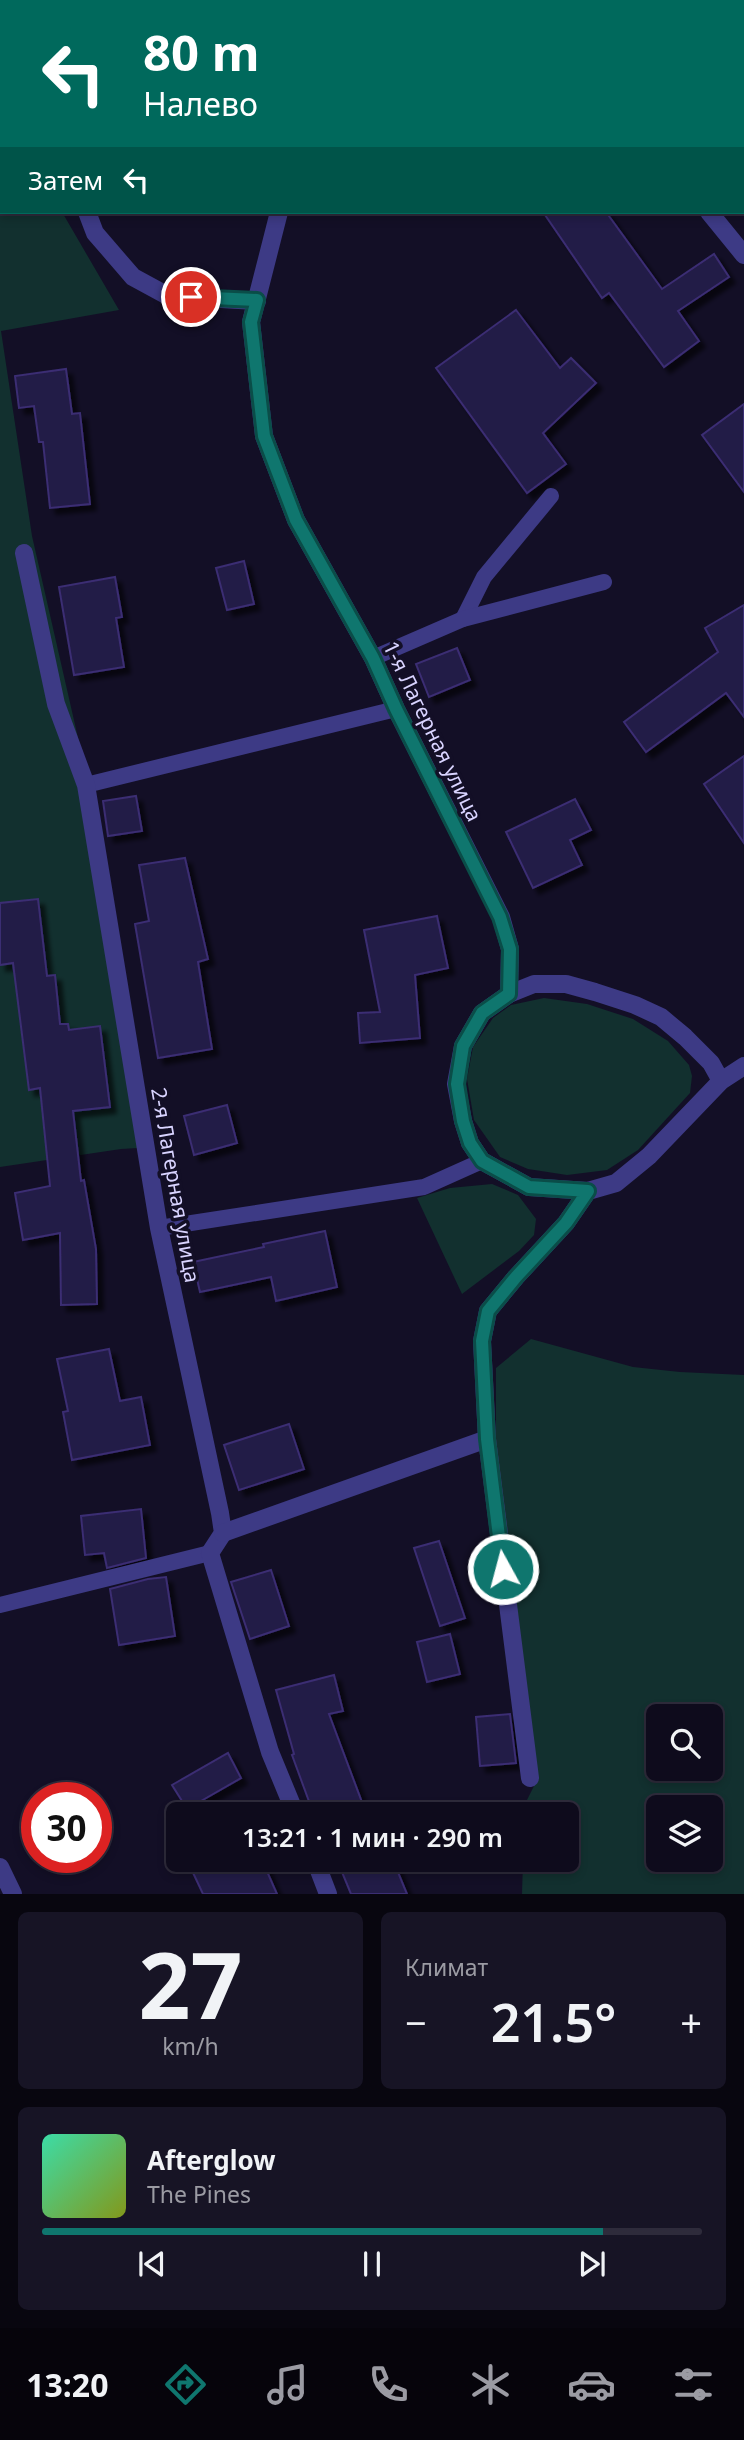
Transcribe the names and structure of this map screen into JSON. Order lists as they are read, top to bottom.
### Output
{
  "streets": {
    "street": ["1-я Лагерная улица", "2-я Лагерная улица"]
  },
  "page": {
    "turn": ["80 m", "Налево"],
    "then": "Затем",
    "limit": "30",
    "trip": "13:21 · 1 мин · 290 m",
    "tile": [
      ["27", "km/h"],
      "Климат"
    ],
    "heat": ["−", "21.5°", "+"],
    "song": ["Afterglow", "The Pines"],
    "tabs": "13:20"
  }
}
